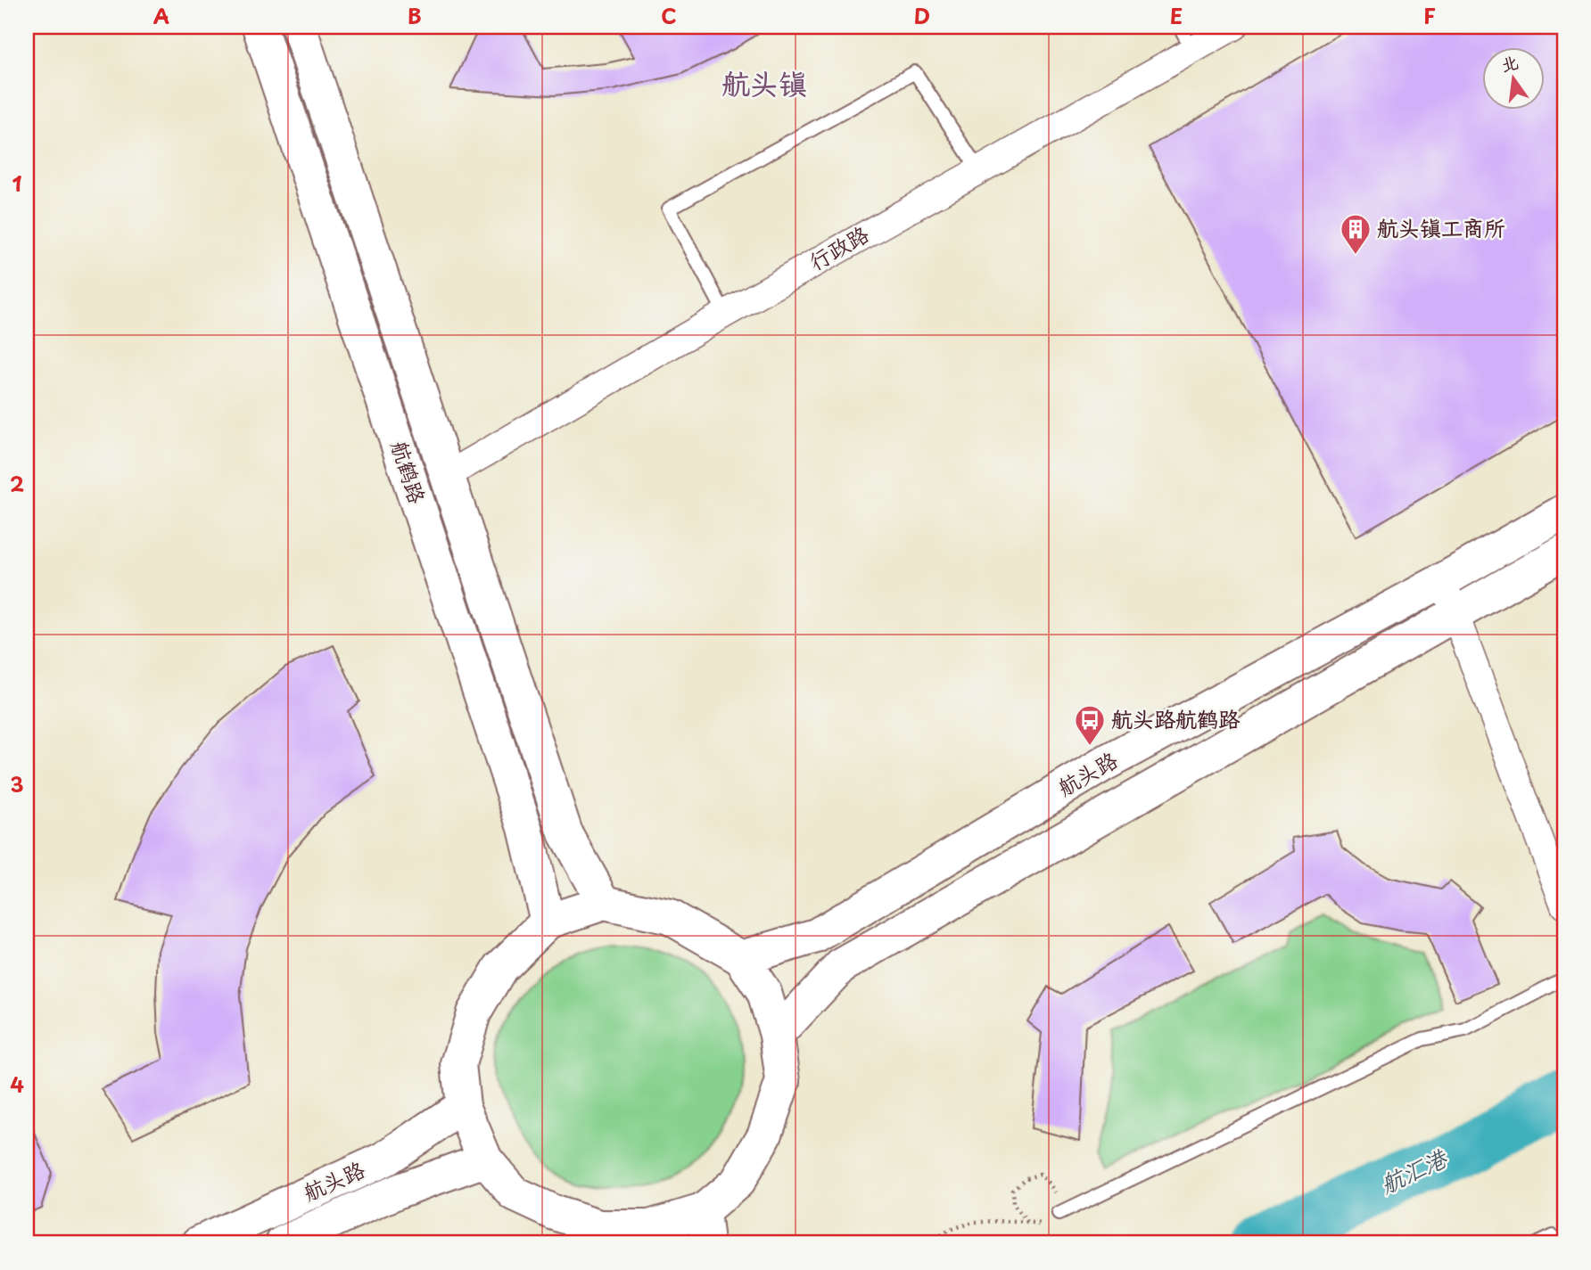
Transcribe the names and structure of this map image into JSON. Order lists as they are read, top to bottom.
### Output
{
  "streets": {
    "main road": ["航鹤路", "航头路"],
    "street": ["行政路"]
  },
  "crossings": [
    ["行政路", "航鹤路"]
  ],
  "districts": ["航头镇"],
  "water": ["航汇港"],
  "places": {
    "building": ["航头镇工商所"],
    "bus stop": ["航头路航鹤路"]
  },
  "north": "top",
  "grid": {
    "columns": [
      "A",
      "B",
      "C",
      "D",
      "E",
      "F"
    ],
    "rows": [
      "1",
      "2",
      "3",
      "4"
    ]
  }
}
